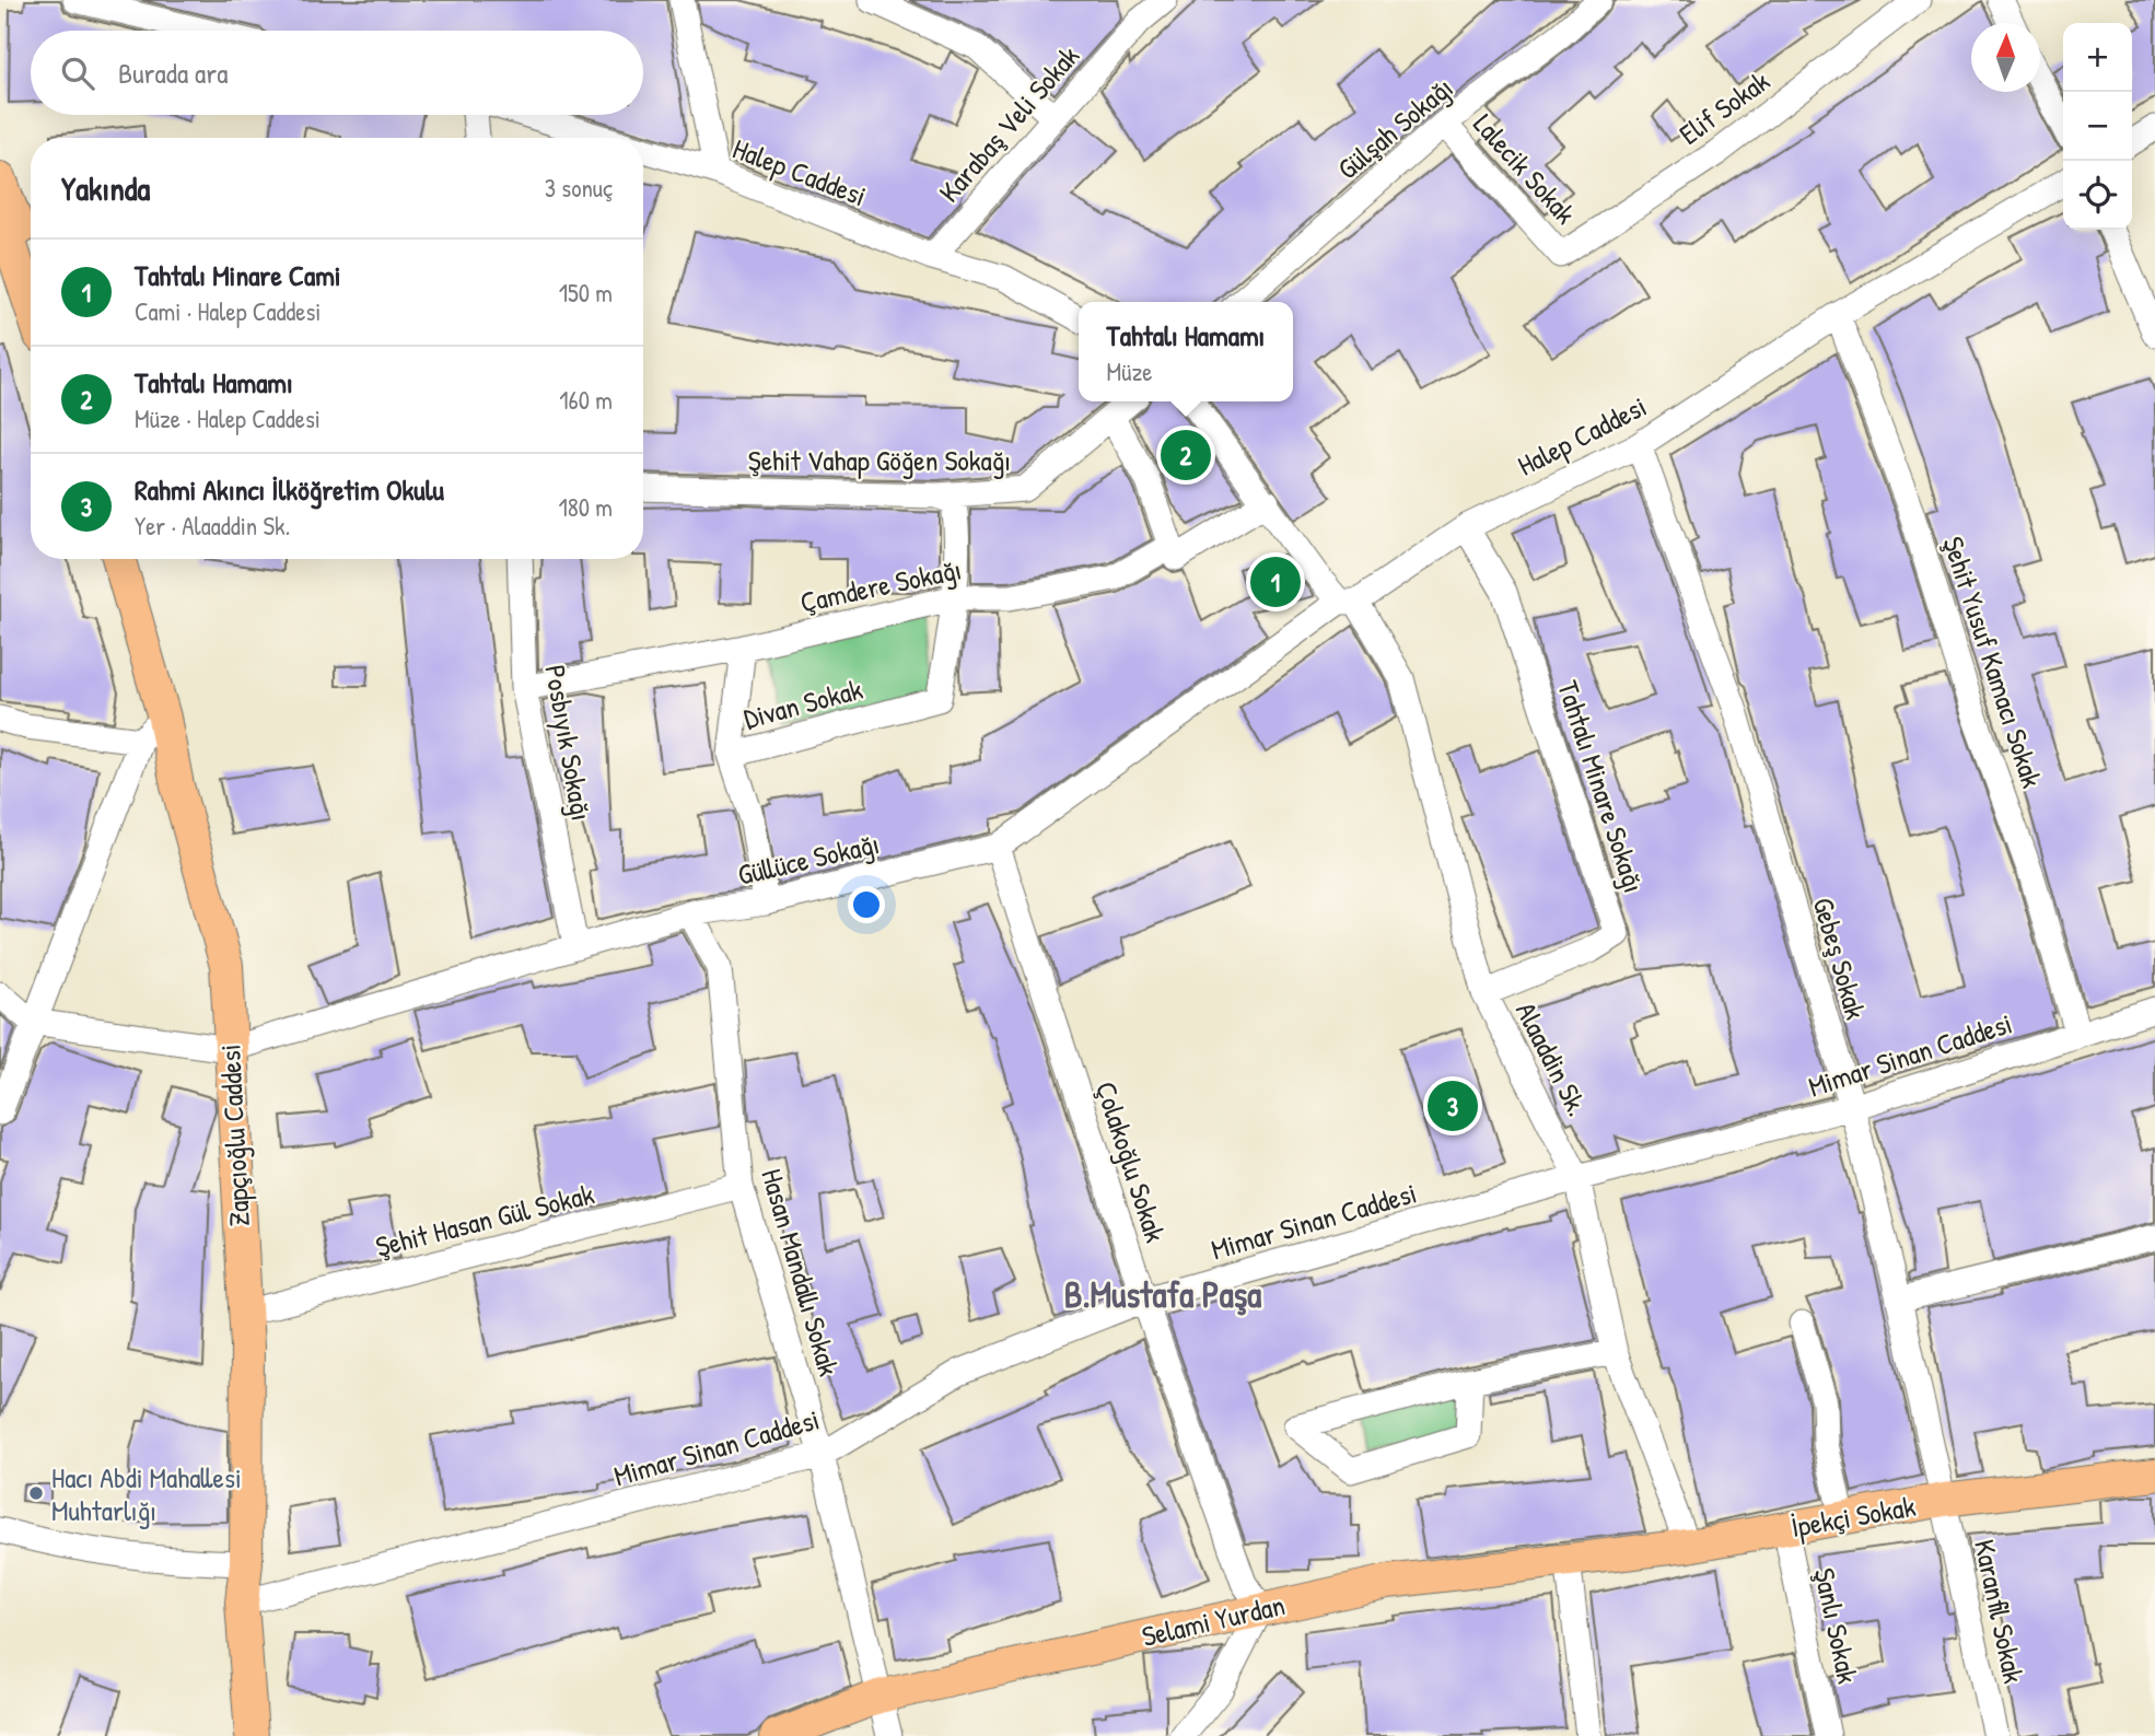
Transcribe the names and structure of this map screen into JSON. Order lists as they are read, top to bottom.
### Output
{
  "streets": {
    "main road": ["Zapçıoğlu Caddesi", "İpekçi Sokak", "Selami Yurdan"],
    "street": [
      "Elif Sokak",
      "Karabaş Veli Sokak",
      "Gülşah Sokağı",
      "Lalecik Sokak",
      "Halep Caddesi",
      "Şehit Vahap Göğen Sokağı",
      "Çamdere Sokağı",
      "Şehit Yusuf Kamacı Sokak",
      "Divan Sokak",
      "Posbıyık Sokağı",
      "Tahtalı Minare Sokağı",
      "Güllüce Sokağı",
      "Gebeş Sokak",
      "Mimar Sinan Caddesi",
      "Alaaddin Sk.",
      "Çolakoğlu Sokak",
      "Şehit Hasan Gül Sokak",
      "Hasan Mandallı Sokak",
      "Karanfil Sokak",
      "Şanlı Sokak"
    ]
  },
  "crossings": [
    ["Elif Sokak", "Lalecik Sokak"],
    ["Karabaş Veli Sokak", "Halep Caddesi"],
    ["Gülşah Sokağı", "Lalecik Sokak"],
    ["Halep Caddesi", "Şehit Yusuf Kamacı Sokak"],
    ["Halep Caddesi", "Tahtalı Minare Sokağı"],
    ["Halep Caddesi", "Güllüce Sokağı"],
    ["Halep Caddesi", "Gebeş Sokak"],
    ["Halep Caddesi", "Alaaddin Sk."],
    ["Çamdere Sokağı", "Divan Sokak"],
    ["Çamdere Sokağı", "Posbıyık Sokağı"],
    ["Şehit Yusuf Kamacı Sokak", "Mimar Sinan Caddesi"],
    ["Divan Sokak", "Güllüce Sokağı"],
    ["Posbıyık Sokağı", "Güllüce Sokağı"],
    ["Tahtalı Minare Sokağı", "Alaaddin Sk."],
    ["Güllüce Sokağı", "Alaaddin Sk."],
    ["Güllüce Sokağı", "Zapçıoğlu Caddesi"],
    ["Güllüce Sokağı", "Çolakoğlu Sokak"],
    ["Güllüce Sokağı", "Hasan Mandallı Sokak"],
    ["Gebeş Sokak", "Mimar Sinan Caddesi"],
    ["Gebeş Sokak", "İpekçi Sokak"],
    ["Gebeş Sokak", "Karanfil Sokak"],
    ["Mimar Sinan Caddesi", "Alaaddin Sk."],
    ["Mimar Sinan Caddesi", "Zapçıoğlu Caddesi"],
    ["Mimar Sinan Caddesi", "Çolakoğlu Sokak"],
    ["Mimar Sinan Caddesi", "Hasan Mandallı Sokak"],
    ["Alaaddin Sk.", "İpekçi Sokak"],
    ["Zapçıoğlu Caddesi", "Şehit Hasan Gül Sokak"],
    ["Çolakoğlu Sokak", "Selami Yurdan"],
    ["Şehit Hasan Gül Sokak", "Hasan Mandallı Sokak"],
    ["Hasan Mandallı Sokak", "Selami Yurdan"],
    ["İpekçi Sokak", "Karanfil Sokak"],
    ["İpekçi Sokak", "Selami Yurdan"],
    ["İpekçi Sokak", "Şanlı Sokak"]
  ],
  "districts": ["B.Mustafa Paşa"],
  "places": ["Hacı Abdi Mahallesi Muhtarlığı"],
  "north": "top",
  "page": {
    "map_buttons": ["+", "−"],
    "search": "Burada ara",
    "heading": ["Yakında", "3 sonuç"],
    "list": [
      {
        "mark": "1",
        "name": "Tahtalı Minare Cami",
        "note": "Cami · Halep Caddesi",
        "value": "150 m"
      },
      {
        "mark": "2",
        "name": "Tahtalı Hamamı",
        "note": "Müze · Halep Caddesi",
        "value": "160 m"
      },
      {
        "mark": "3",
        "name": "Rahmi Akıncı İlköğretim Okulu",
        "note": "Yer · Alaaddin Sk.",
        "value": "180 m"
      }
    ],
    "popup": ["Tahtalı Hamamı", "Müze"],
    "pins": ["2", "1", "3"]
  }
}
